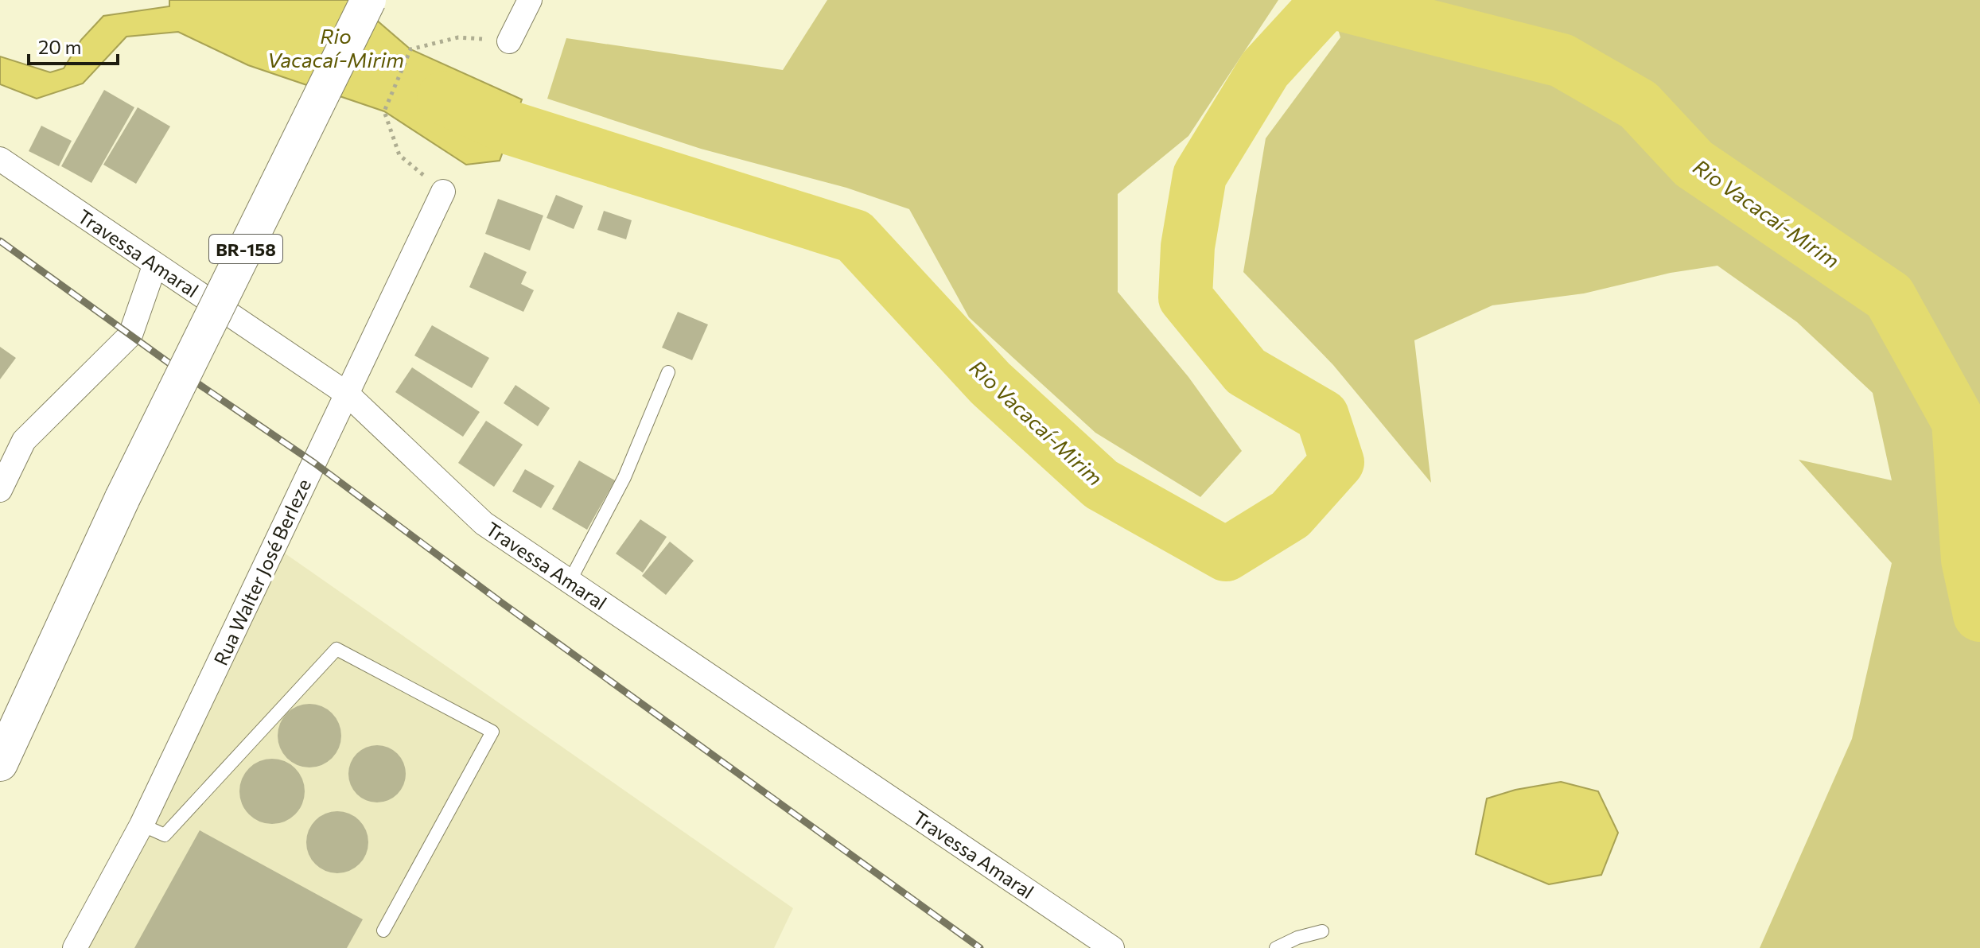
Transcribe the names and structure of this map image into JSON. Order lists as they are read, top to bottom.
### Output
{
  "streets": {
    "highway": ["BR-158"],
    "street": ["Travessa Amaral", "Rua Walter José Berleze"]
  },
  "crossings": [
    ["Travessa Amaral", "Rua Walter José Berleze"]
  ],
  "water": ["Rio Vacacaí-Mirim"],
  "scale_bar": "20 m"
}
